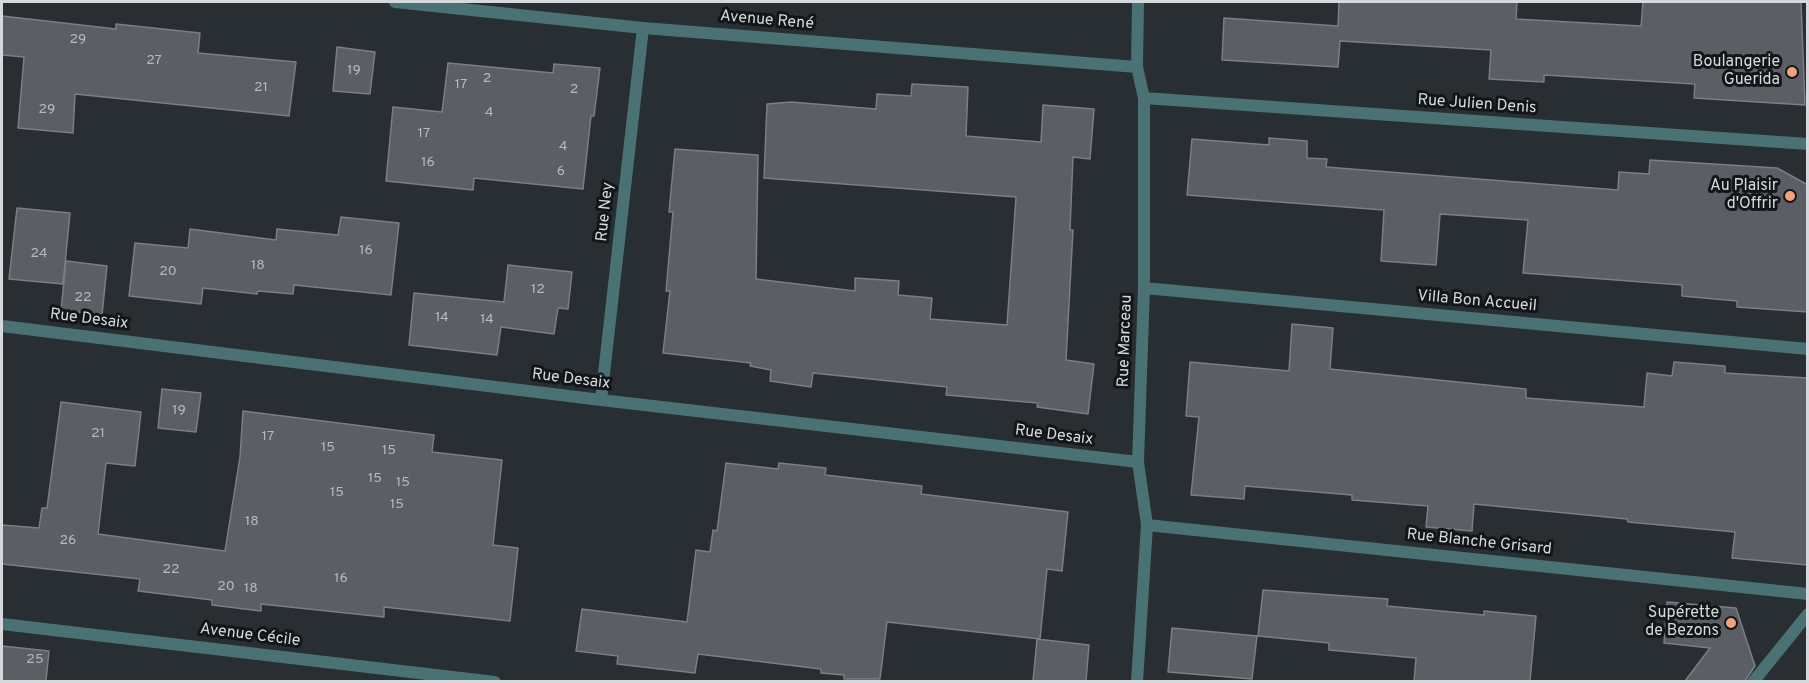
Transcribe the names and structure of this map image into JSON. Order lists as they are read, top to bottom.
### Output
{
  "streets": {
    "street": [
      "Avenue René",
      "Rue Julien Denis",
      "Rue Ney",
      "Villa Bon Accueil",
      "Rue Desaix",
      "Rue Marceau",
      "Rue Blanche Grisard",
      "Avenue Cécile"
    ]
  },
  "crossings": [
    ["Avenue René", "Rue Ney"],
    ["Avenue René", "Rue Marceau"],
    ["Rue Julien Denis", "Rue Marceau"],
    ["Rue Ney", "Rue Desaix"],
    ["Villa Bon Accueil", "Rue Marceau"],
    ["Rue Desaix", "Rue Marceau"],
    ["Rue Marceau", "Rue Blanche Grisard"]
  ],
  "places": ["Boulangerie Guerida", "Au Plaisir d'Offrir", "Supérette de Bezons"],
  "house_numbers": [
    "29",
    "27",
    "19",
    "2",
    "17",
    "21",
    "2",
    "29",
    "4",
    "17",
    "4",
    "16",
    "6",
    "16",
    "24",
    "18",
    "20",
    "12",
    "22",
    "14",
    "14",
    "19",
    "21",
    "17",
    "15",
    "15",
    "15",
    "15",
    "15",
    "15",
    "18",
    "26",
    "22",
    "16",
    "20",
    "18",
    "25"
  ]
}
